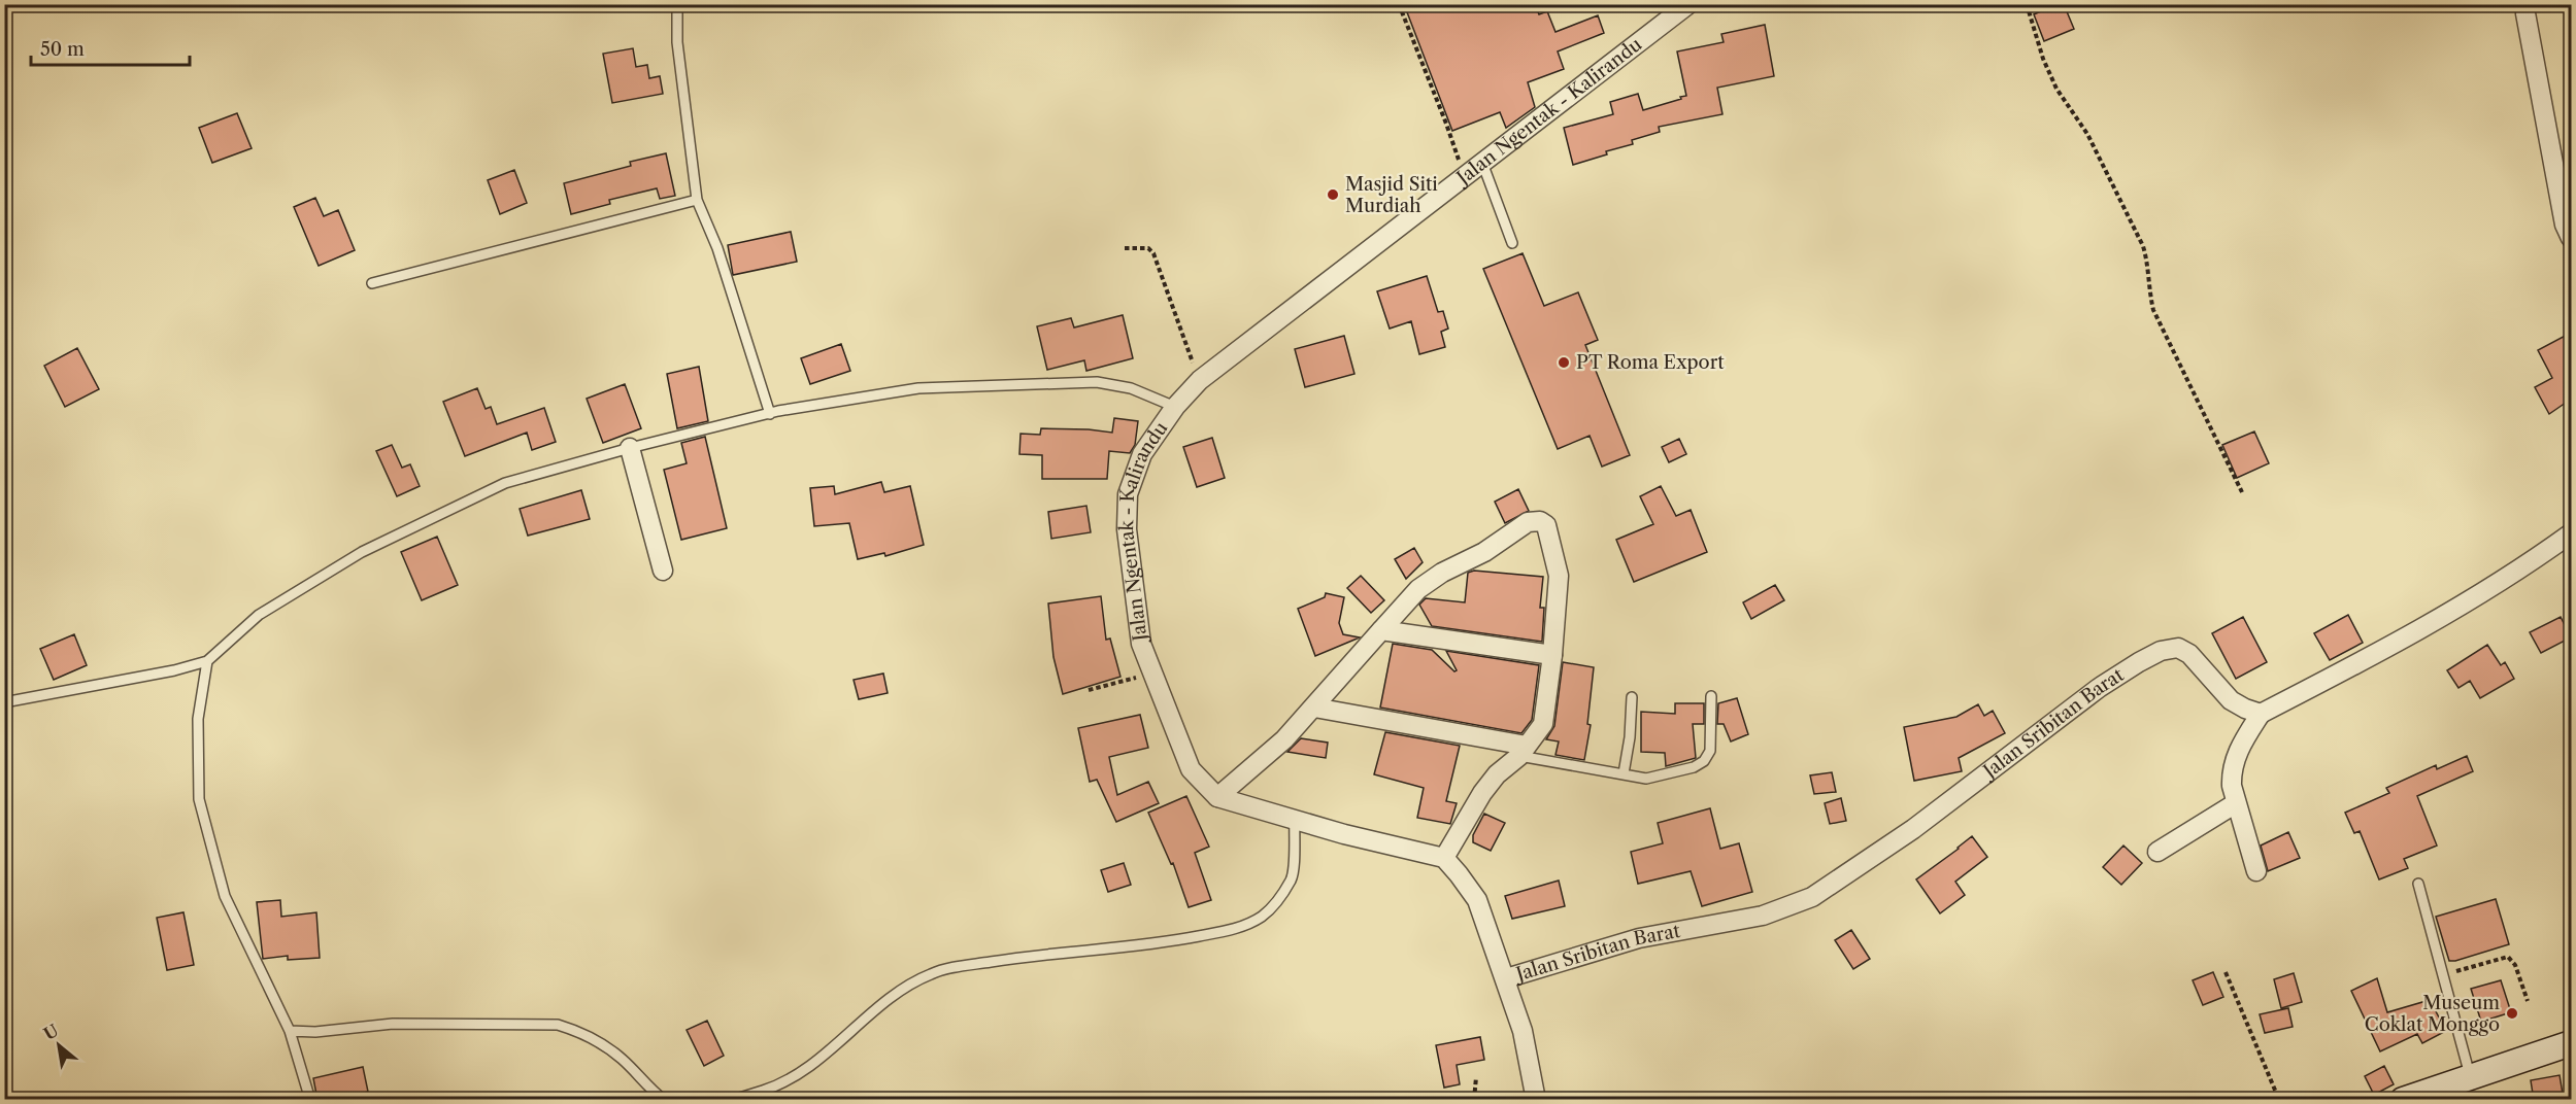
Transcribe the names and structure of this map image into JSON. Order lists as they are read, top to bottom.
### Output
{
  "streets": {
    "street": ["Jalan Ngentak - Kalirandu", "Jalan Sribitan Barat"]
  },
  "places": ["Masjid Siti Murdiah", "PT Roma Export", "Museum Coklat Monggo"],
  "scale_bar": "50 m",
  "north": "top left"
}
